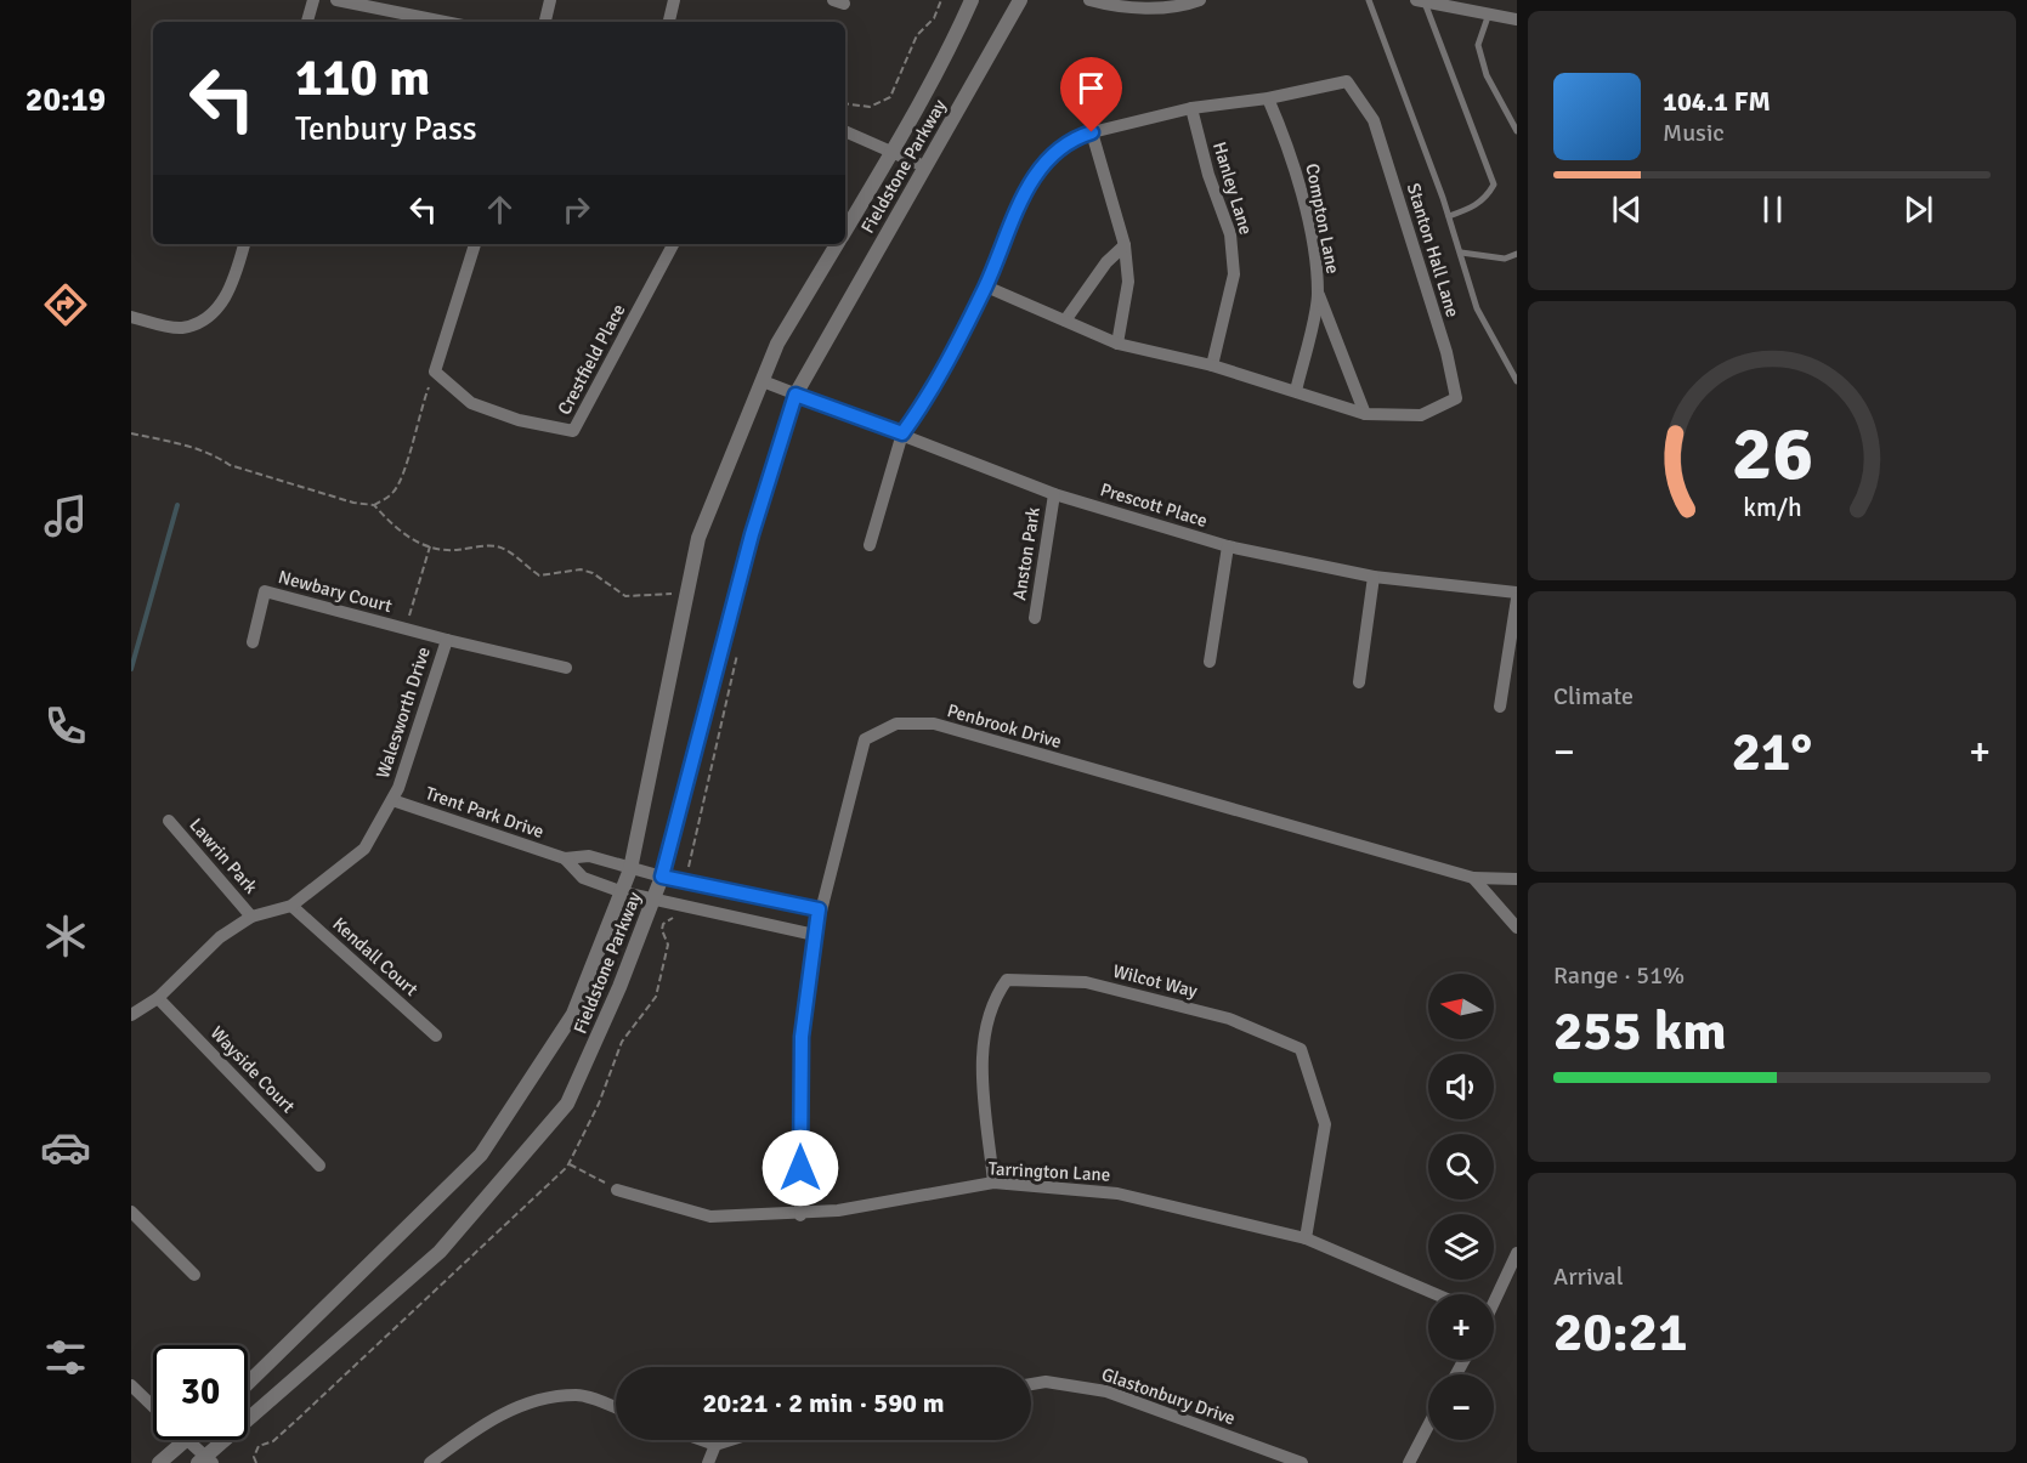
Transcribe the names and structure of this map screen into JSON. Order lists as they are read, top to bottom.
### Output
{
  "streets": {
    "street": [
      "Fieldstone Parkway",
      "Hanley Lane",
      "Compton Lane",
      "Stanton Hall Lane",
      "Crestfield Place",
      "Prescott Place",
      "Anston Park",
      "Newbary Court",
      "Walesworth Drive",
      "Penbrook Drive",
      "Trent Park Drive",
      "Lawrin Park",
      "Kendall Court",
      "Wilcot Way",
      "Wayside Court",
      "Tarrington Lane",
      "Glastonbury Drive"
    ]
  },
  "crossings": [
    ["Fieldstone Parkway", "Prescott Place"],
    ["Fieldstone Parkway", "Trent Park Drive"],
    ["Hanley Lane", "Stanton Hall Lane"],
    ["Compton Lane", "Stanton Hall Lane"],
    ["Stanton Hall Lane", "Prescott Place"],
    ["Prescott Place", "Anston Park"],
    ["Newbary Court", "Walesworth Drive"],
    ["Walesworth Drive", "Trent Park Drive"],
    ["Walesworth Drive", "Lawrin Park"],
    ["Walesworth Drive", "Kendall Court"],
    ["Walesworth Drive", "Wayside Court"],
    ["Penbrook Drive", "Trent Park Drive"],
    ["Penbrook Drive", "Tarrington Lane"],
    ["Wilcot Way", "Tarrington Lane"]
  ],
  "north": "left",
  "page": {
    "tabs": "20:19",
    "turn": ["110 m", "Tenbury Pass"],
    "song": ["104.1 FM", "Music"],
    "tile": [
      "Climate",
      ["Range · 51%", "255 km"],
      ["Arrival", "20:21"]
    ],
    "heat": ["−", "21°", "+"],
    "map_buttons": ["+", "−"],
    "limit": "30",
    "trip": "20:21 · 2 min · 590 m",
    "gauge": ["26", "km/h"]
  }
}
